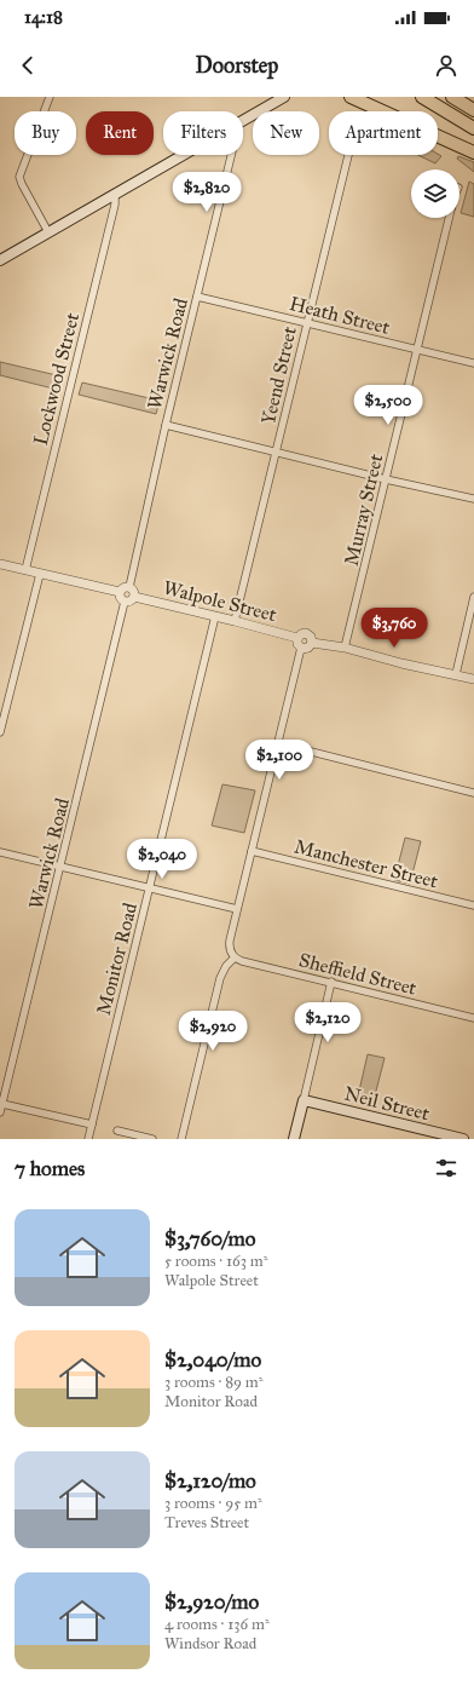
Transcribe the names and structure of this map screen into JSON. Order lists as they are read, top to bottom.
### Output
{
  "streets": {
    "main road": ["Neil Street"],
    "street": [
      "Heath Street",
      "Warwick Road",
      "Yeend Street",
      "Lockwood Street",
      "Murray Street",
      "Walpole Street",
      "Manchester Street",
      "Monitor Road",
      "Sheffield Street"
    ]
  },
  "crossings": [
    ["Heath Street", "Warwick Road"],
    ["Heath Street", "Yeend Street"],
    ["Heath Street", "Murray Street"],
    ["Warwick Road", "Walpole Street"],
    ["Yeend Street", "Walpole Street"],
    ["Walpole Street", "Monitor Road"]
  ],
  "page": {
    "status": "14:18",
    "header": "Doorstep",
    "chip": [
      "Buy",
      "Rent",
      "Filters",
      "New",
      "Apartment"
    ],
    "price": [
      "$2,820",
      "$2,500",
      "$3,760",
      "$2,100",
      "$2,040",
      "$2,120",
      "$2,920"
    ],
    "heading": "7 homes",
    "list": [
      {
        "name": "$3,760/mo",
        "note": "5 rooms · 163 m² · Walpole Street"
      },
      {
        "name": "$2,040/mo",
        "note": "3 rooms · 89 m² · Monitor Road"
      },
      {
        "name": "$2,120/mo",
        "note": "3 rooms · 95 m² · Treves Street"
      },
      {
        "name": "$2,920/mo",
        "note": "4 rooms · 136 m² · Windsor Road"
      }
    ]
  }
}
